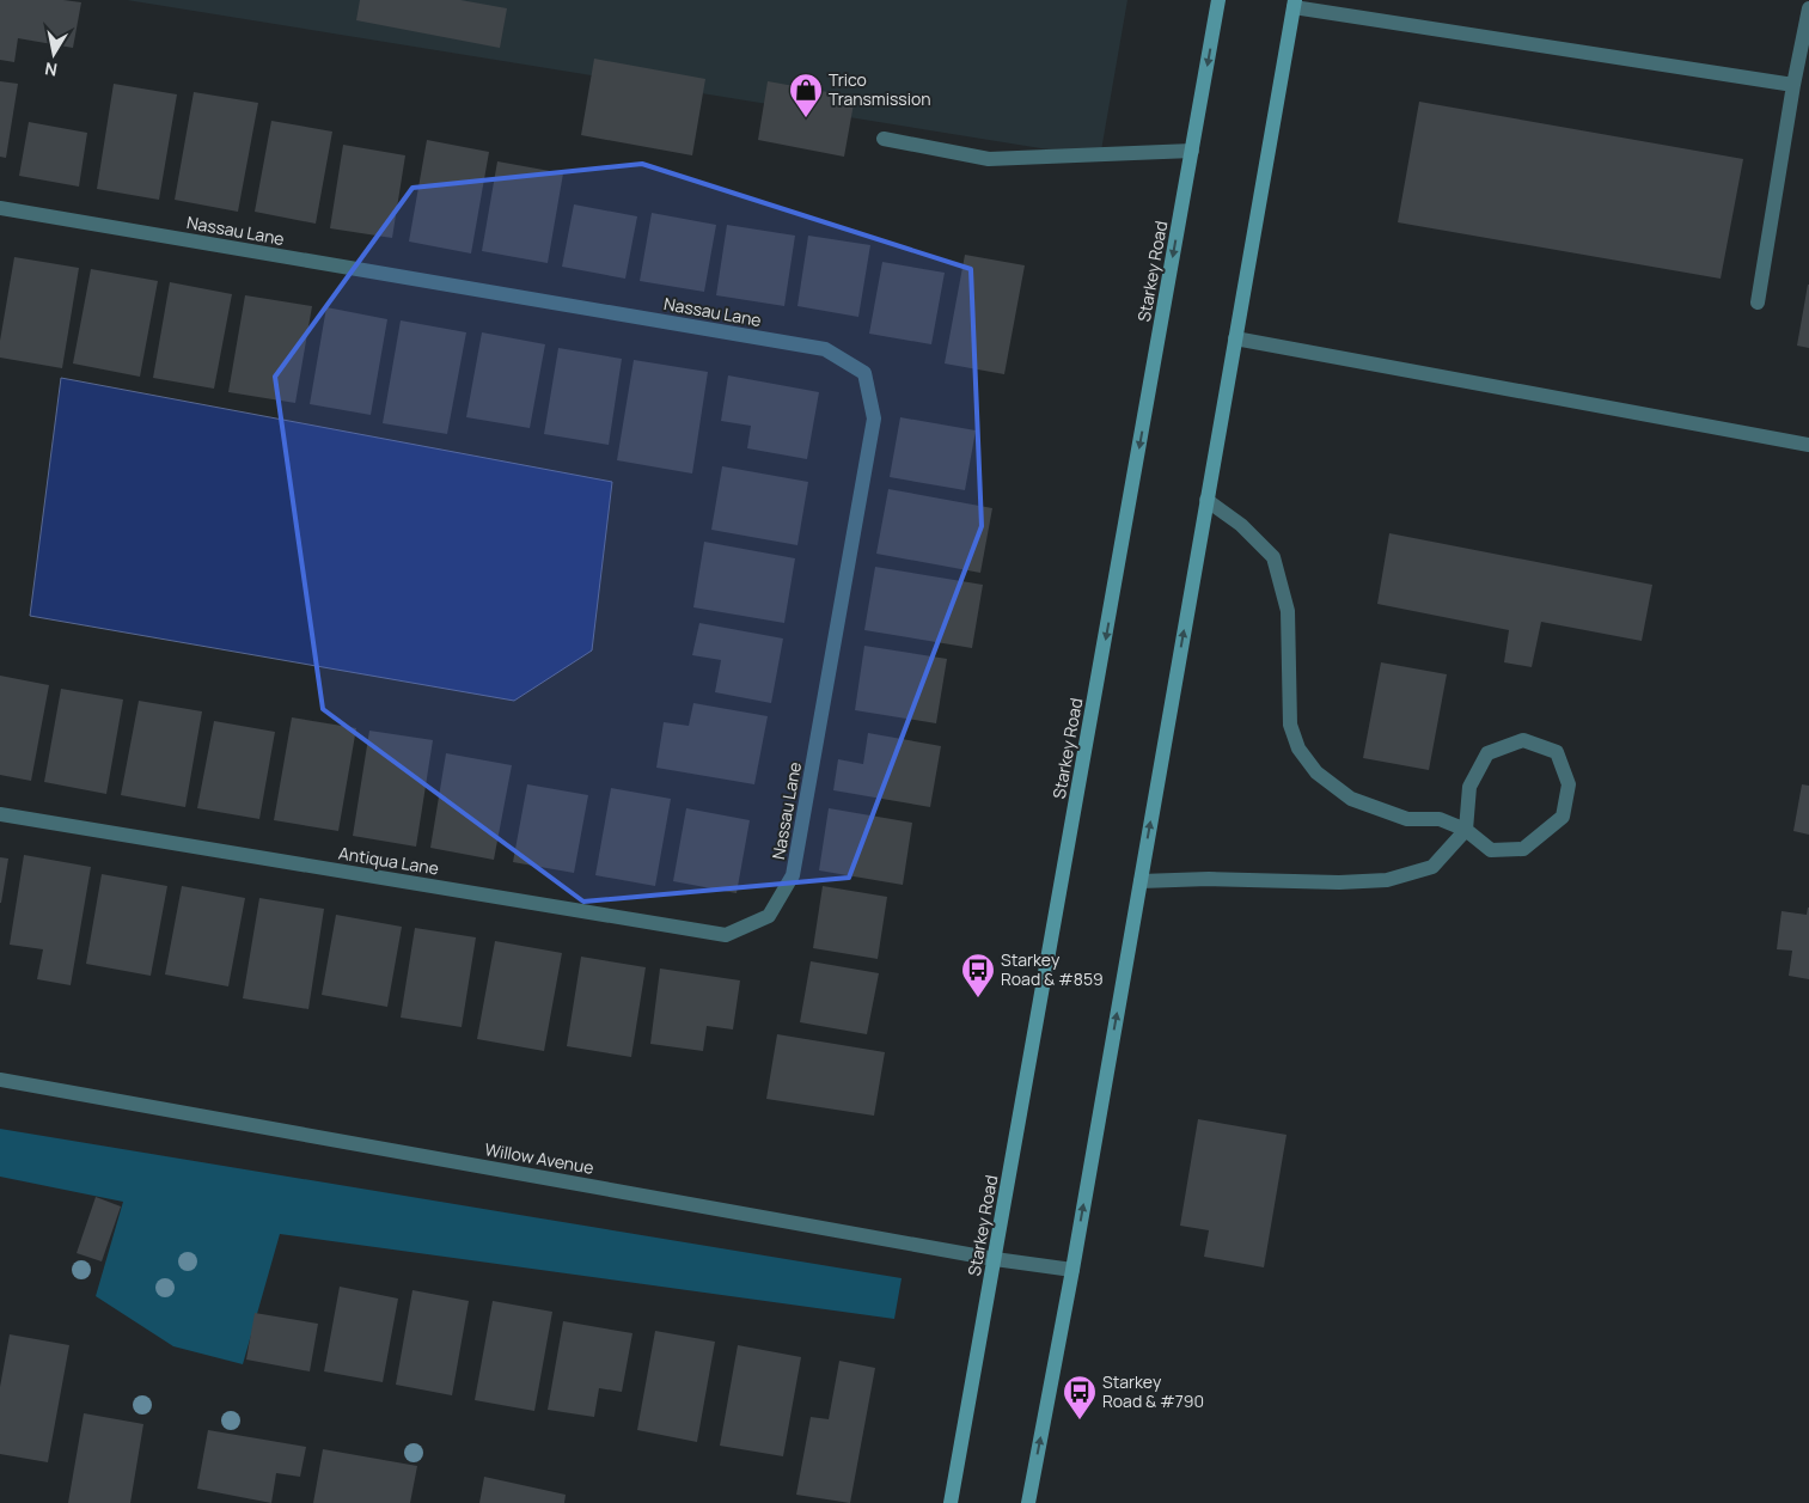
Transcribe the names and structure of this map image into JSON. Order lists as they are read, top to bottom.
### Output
{
  "streets": {
    "main road": ["Starkey Road"],
    "street": ["Nassau Lane", "Antiqua Lane", "Willow Avenue"]
  },
  "crossings": [
    ["Nassau Lane", "Antiqua Lane"],
    ["Starkey Road", "Willow Avenue"]
  ],
  "places": {
    "shop": ["Trico Transmission"],
    "bus stop": ["Starkey Road & #859", "Starkey Road & #790"]
  },
  "north": "bottom"
}
